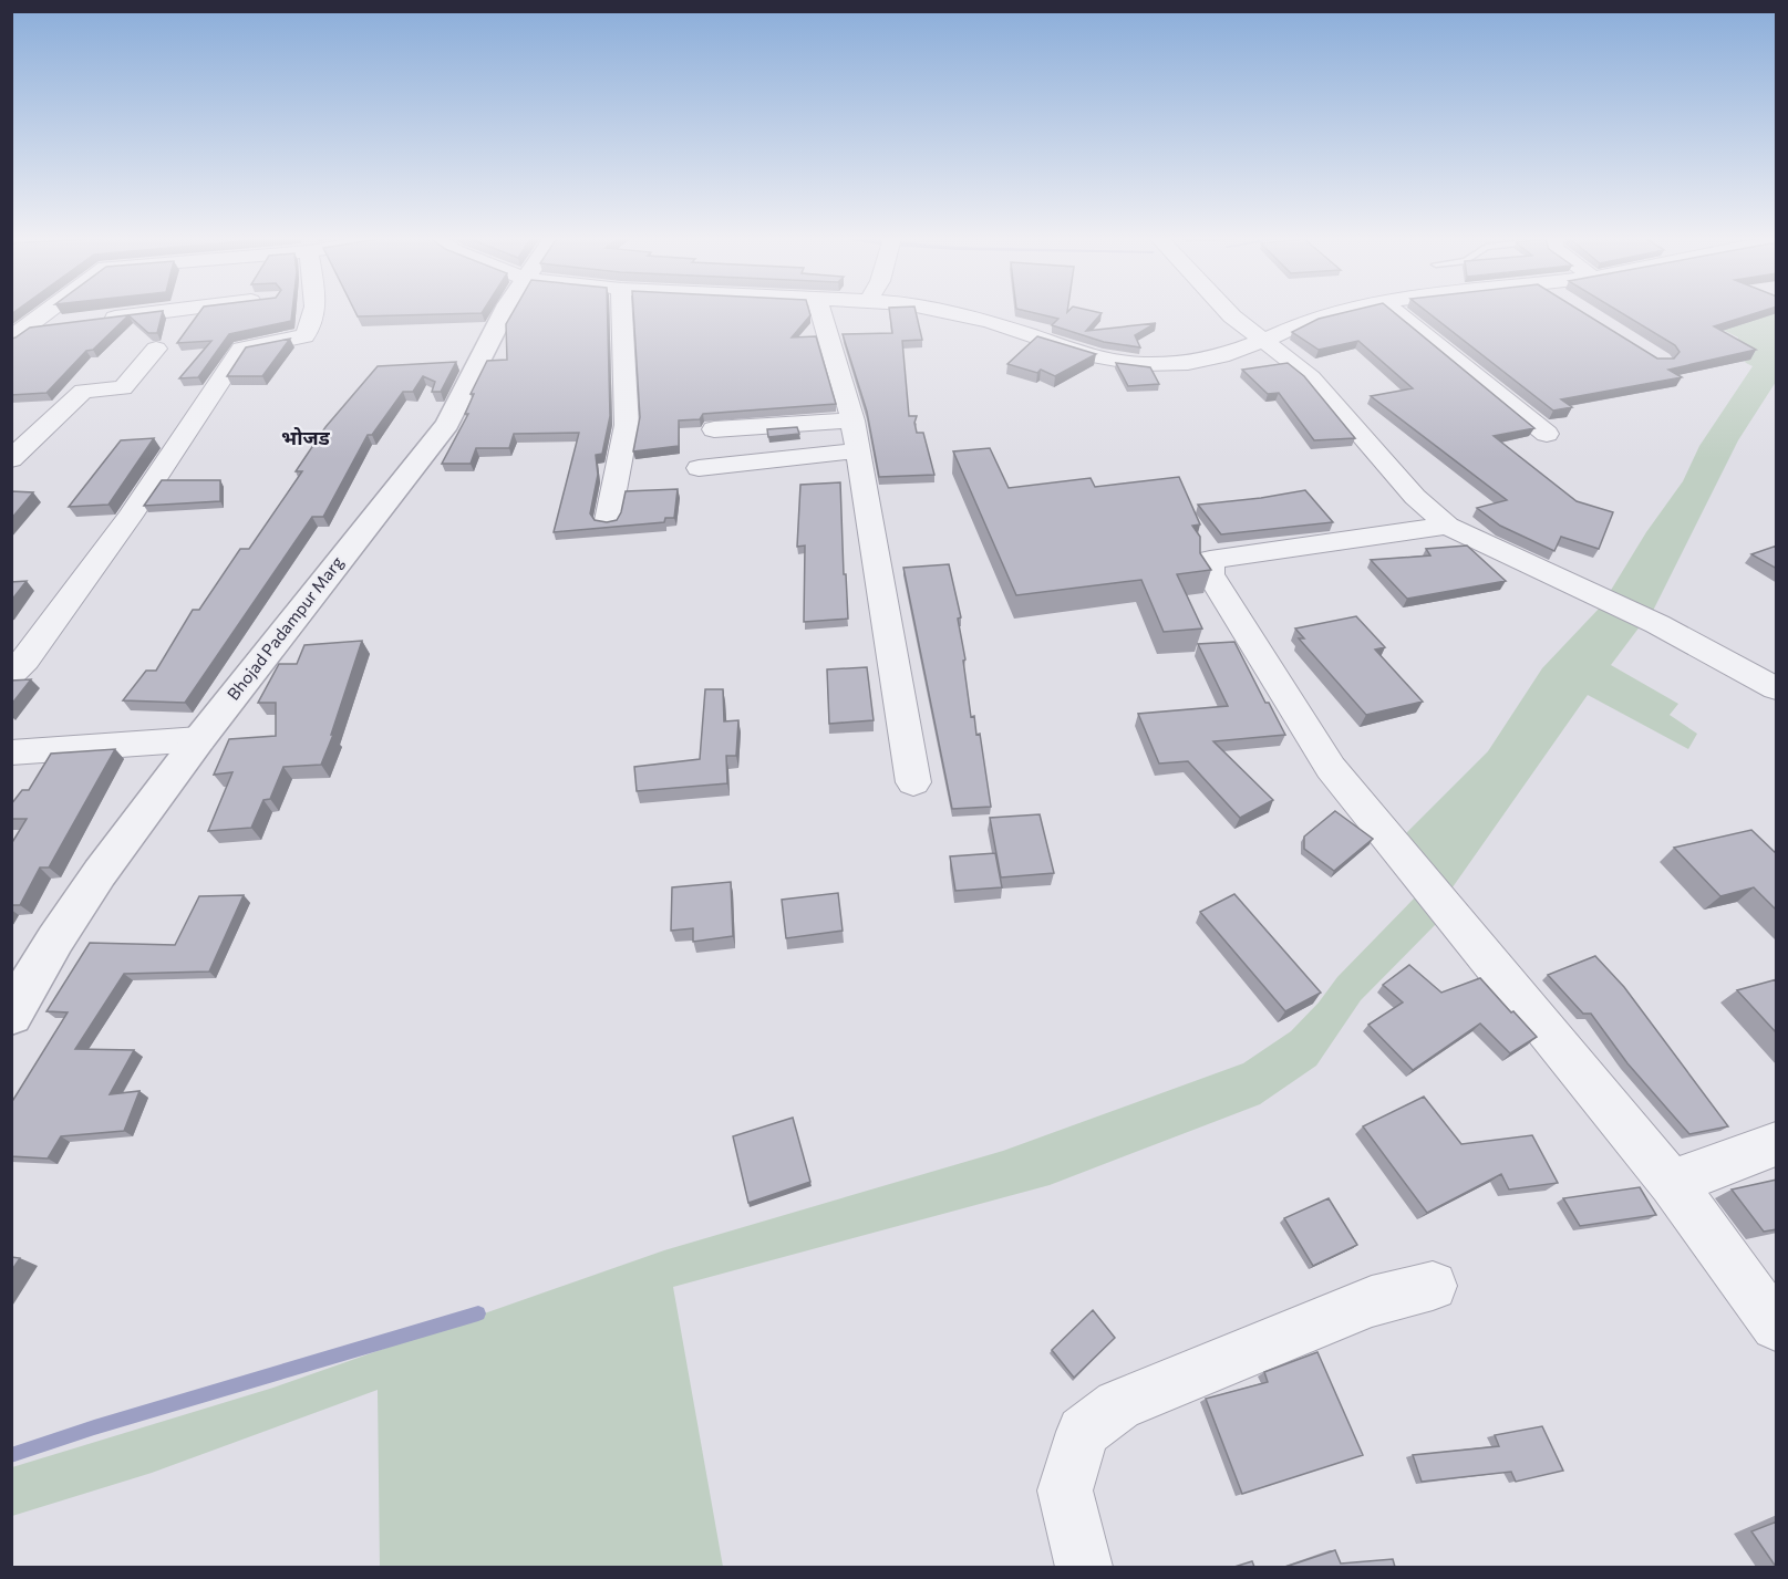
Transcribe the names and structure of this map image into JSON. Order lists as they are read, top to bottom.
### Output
{
  "streets": {
    "street": ["Bhojad Padampur Marg"]
  },
  "districts": ["भोजड"]
}
